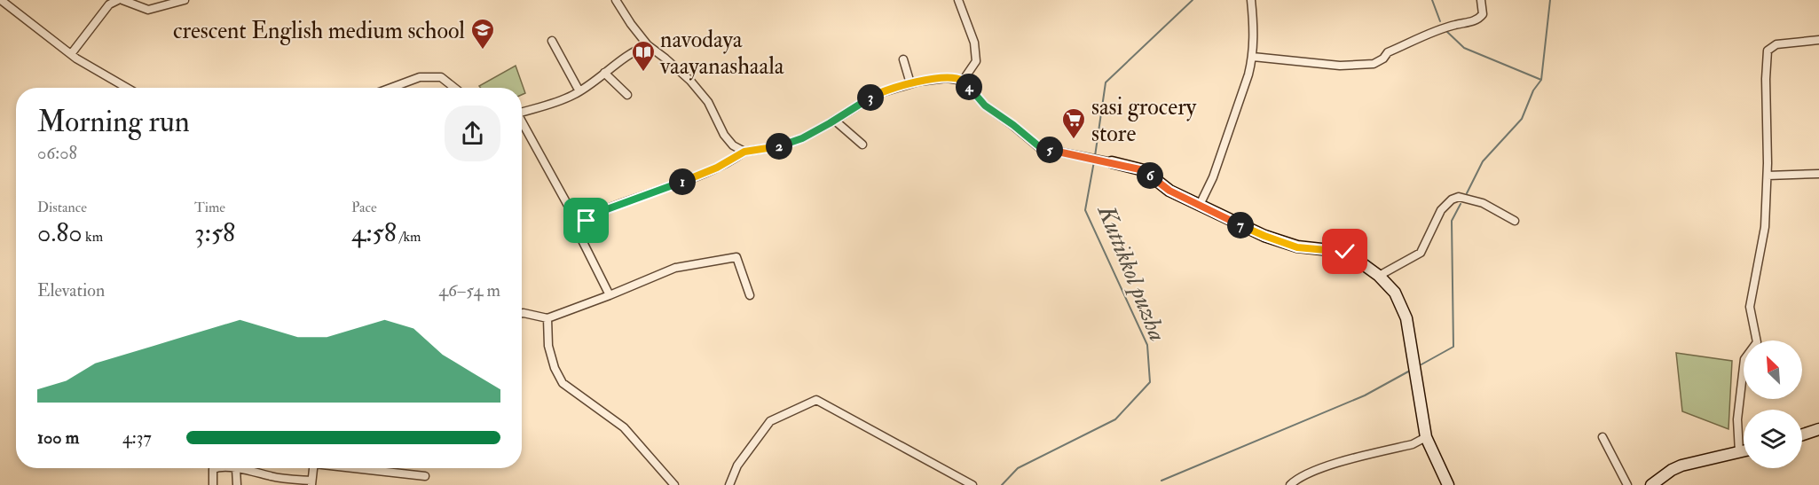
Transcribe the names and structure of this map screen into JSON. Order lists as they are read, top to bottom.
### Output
{
  "water": ["Kuttikkol puzha"],
  "places": {
    "school or university": ["crescent English medium school"],
    "library": ["navodaya vaayanashaala"],
    "supermarket": ["sasi grocery store"]
  },
  "north": "top left",
  "page": {
    "pins": [
      "4",
      "3",
      "2",
      "5",
      "6",
      "1",
      "7"
    ],
    "heading": ["Morning run", "06:08"],
    "stats": [
      ["Distance", "0.80 km"],
      ["Time", "3:58"],
      ["Pace", "4:58 /km"]
    ],
    "chart": ["Elevation", "46–54 m"],
    "list": [
      {
        "name": "100 m",
        "note": "4:37"
      }
    ]
  }
}
